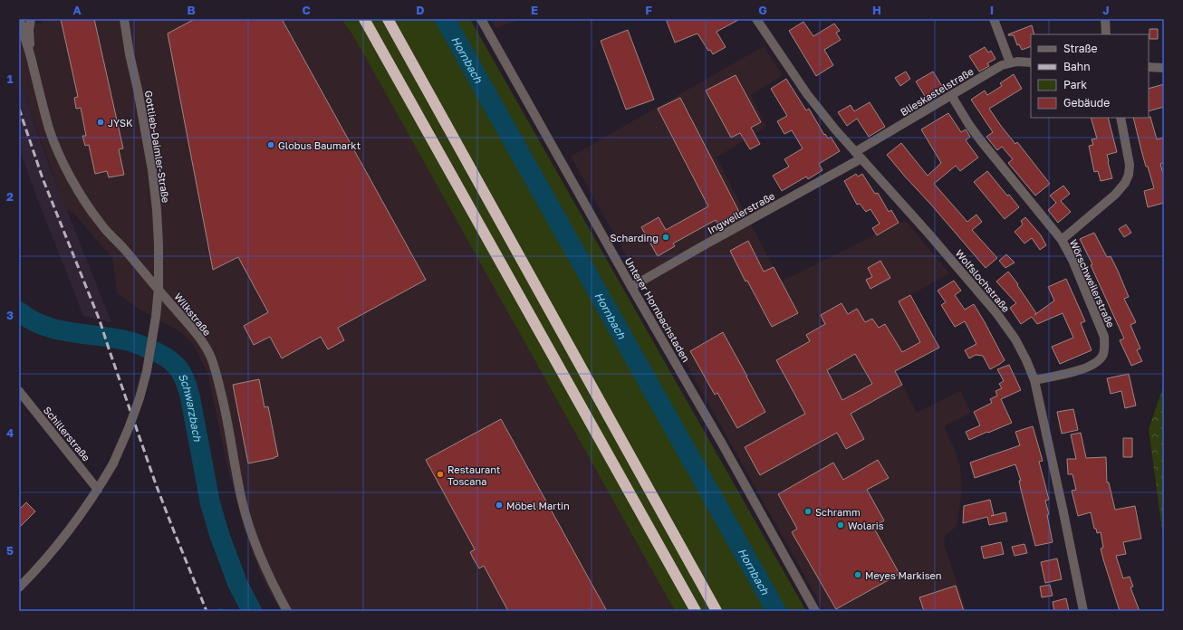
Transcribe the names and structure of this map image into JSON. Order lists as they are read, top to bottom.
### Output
{
  "streets": {
    "street": [
      "Blieskastelstraße",
      "Gottlieb-Daimler-Straße",
      "Ingweilerstraße",
      "Wolfslochstraße",
      "Wörschweilerstraße",
      "Unterer Hornbachstaden",
      "Wilkstraße",
      "Schillerstraße"
    ]
  },
  "crossings": [
    ["Blieskastelstraße", "Ingweilerstraße"],
    ["Blieskastelstraße", "Wolfslochstraße"],
    ["Blieskastelstraße", "Wörschweilerstraße"],
    ["Gottlieb-Daimler-Straße", "Schillerstraße"],
    ["Ingweilerstraße", "Wolfslochstraße"],
    ["Ingweilerstraße", "Unterer Hornbachstaden"],
    ["Wolfslochstraße", "Wörschweilerstraße"]
  ],
  "water": ["Hornbach", "Schwarzbach"],
  "places": [
    "JYSK",
    "Globus Baumarkt",
    "Scharding",
    "Restaurant Toscana",
    "Möbel Martin",
    "Schramm",
    "Wolaris",
    "Meyes Markisen"
  ],
  "legend": [
    "Straße",
    "Bahn",
    "Park",
    "Gebäude"
  ],
  "grid": {
    "columns": [
      "A",
      "B",
      "C",
      "D",
      "E",
      "F",
      "G",
      "H",
      "I",
      "J"
    ],
    "rows": [
      "1",
      "2",
      "3",
      "4",
      "5"
    ]
  }
}
